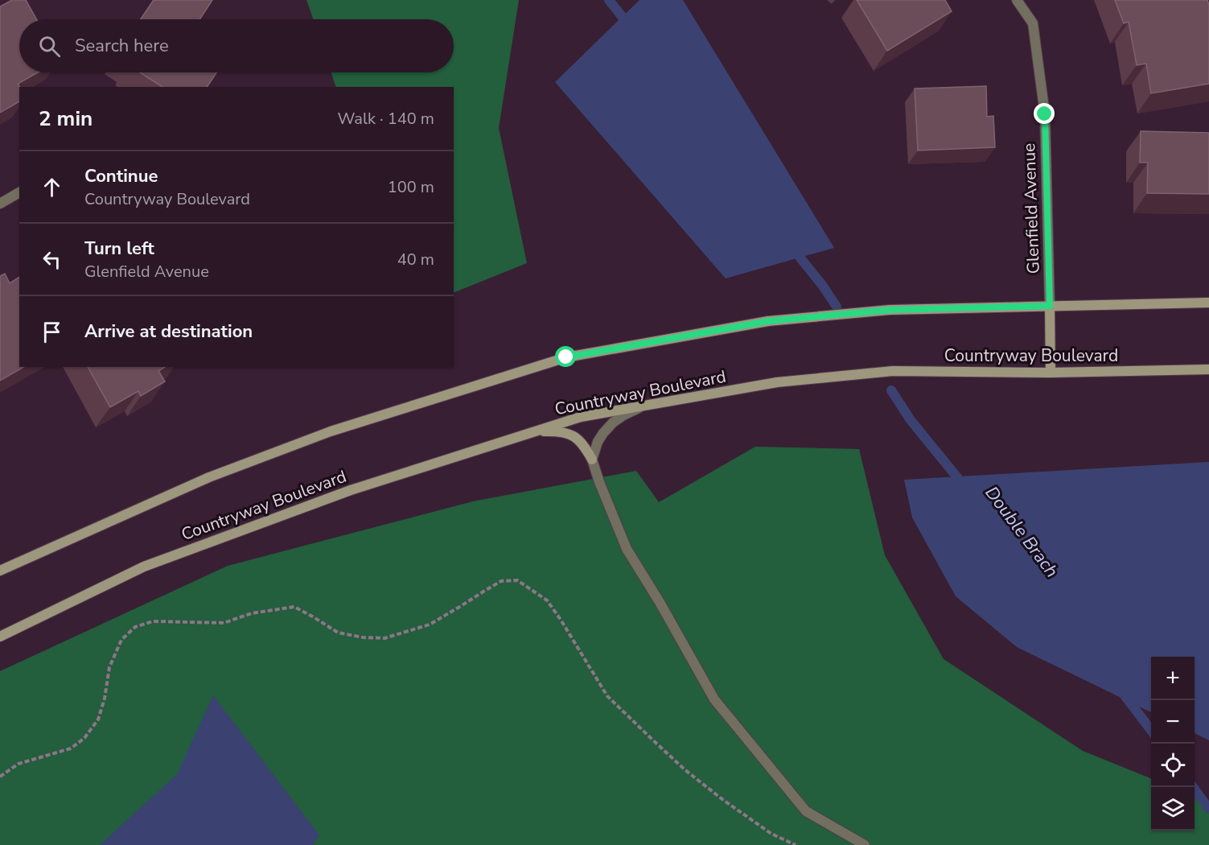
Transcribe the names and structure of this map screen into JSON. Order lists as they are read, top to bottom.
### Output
{
  "streets": {
    "street": ["Glenfield Avenue", "Countryway Boulevard"]
  },
  "water": ["Double Brach"],
  "page": {
    "search": "Search here",
    "heading": ["2 min", "Walk · 140 m"],
    "list": [
      ["Continue", "Countryway Boulevard", "100 m"],
      ["Turn left", "Glenfield Avenue", "40 m"],
      "Arrive at destination"
    ],
    "map_buttons": ["+", "−"]
  }
}
